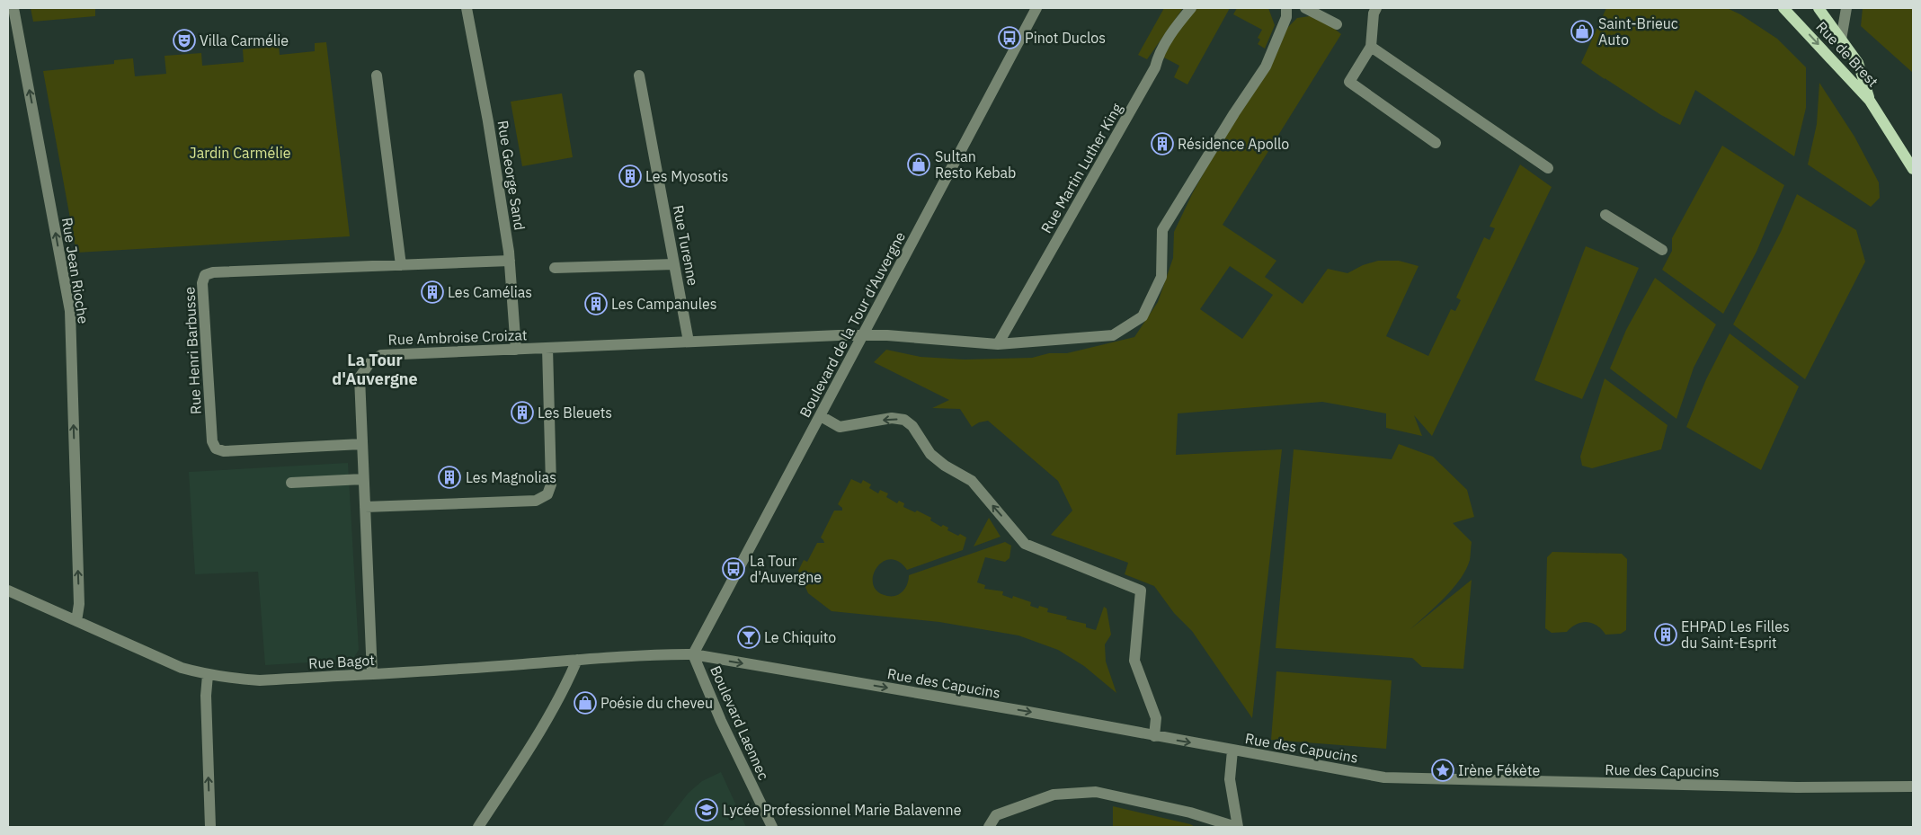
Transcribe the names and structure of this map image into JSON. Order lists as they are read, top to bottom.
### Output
{
  "streets": {
    "main road": ["Rue de Brest"],
    "street": [
      "Rue Martin Luther King",
      "Rue George Sand",
      "Rue Turenne",
      "Rue Jean Rioche",
      "Boulevard de la Tour d'Auvergne",
      "Rue Ambroise Croizat",
      "Rue Henri Barbusse",
      "Rue Bagot",
      "Rue des Capucins",
      "Boulevard Laennec"
    ]
  },
  "crossings": [
    ["Rue George Sand", "Rue Ambroise Croizat"],
    ["Rue George Sand", "Rue Henri Barbusse"],
    ["Rue Turenne", "Rue Ambroise Croizat"],
    ["Rue Jean Rioche", "Rue Bagot"],
    ["Boulevard de la Tour d'Auvergne", "Rue Ambroise Croizat"],
    ["Boulevard de la Tour d'Auvergne", "Rue Bagot"],
    ["Boulevard de la Tour d'Auvergne", "Rue des Capucins"],
    ["Boulevard de la Tour d'Auvergne", "Boulevard Laennec"],
    ["Rue Ambroise Croizat", "Rue Henri Barbusse"],
    ["Rue Ambroise Croizat", "Rue Bagot"],
    ["Rue Bagot", "Rue des Capucins"],
    ["Rue Bagot", "Boulevard Laennec"],
    ["Rue des Capucins", "Boulevard Laennec"]
  ],
  "one_way": ["Rue Jean Rioche"],
  "districts": ["La Tour d'Auvergne"],
  "parks": ["Jardin Carmélie"],
  "places": {
    "shop": ["Saint-Brieuc Auto", "Sultan Resto Kebab", "Poésie du cheveu"],
    "bus stop": ["Pinot Duclos", "La Tour d'Auvergne"],
    "theatre": ["Villa Carmélie"],
    "building": [
      "Résidence Apollo",
      "Les Myosotis",
      "Les Camélias",
      "Les Campanules",
      "Les Bleuets",
      "Les Magnolias",
      "EHPAD Les Filles du Saint-Esprit"
    ],
    "bar": ["Le Chiquito"],
    "place": ["Irène Fékète"],
    "school or university": ["Lycée Professionnel Marie Balavenne"]
  }
}
